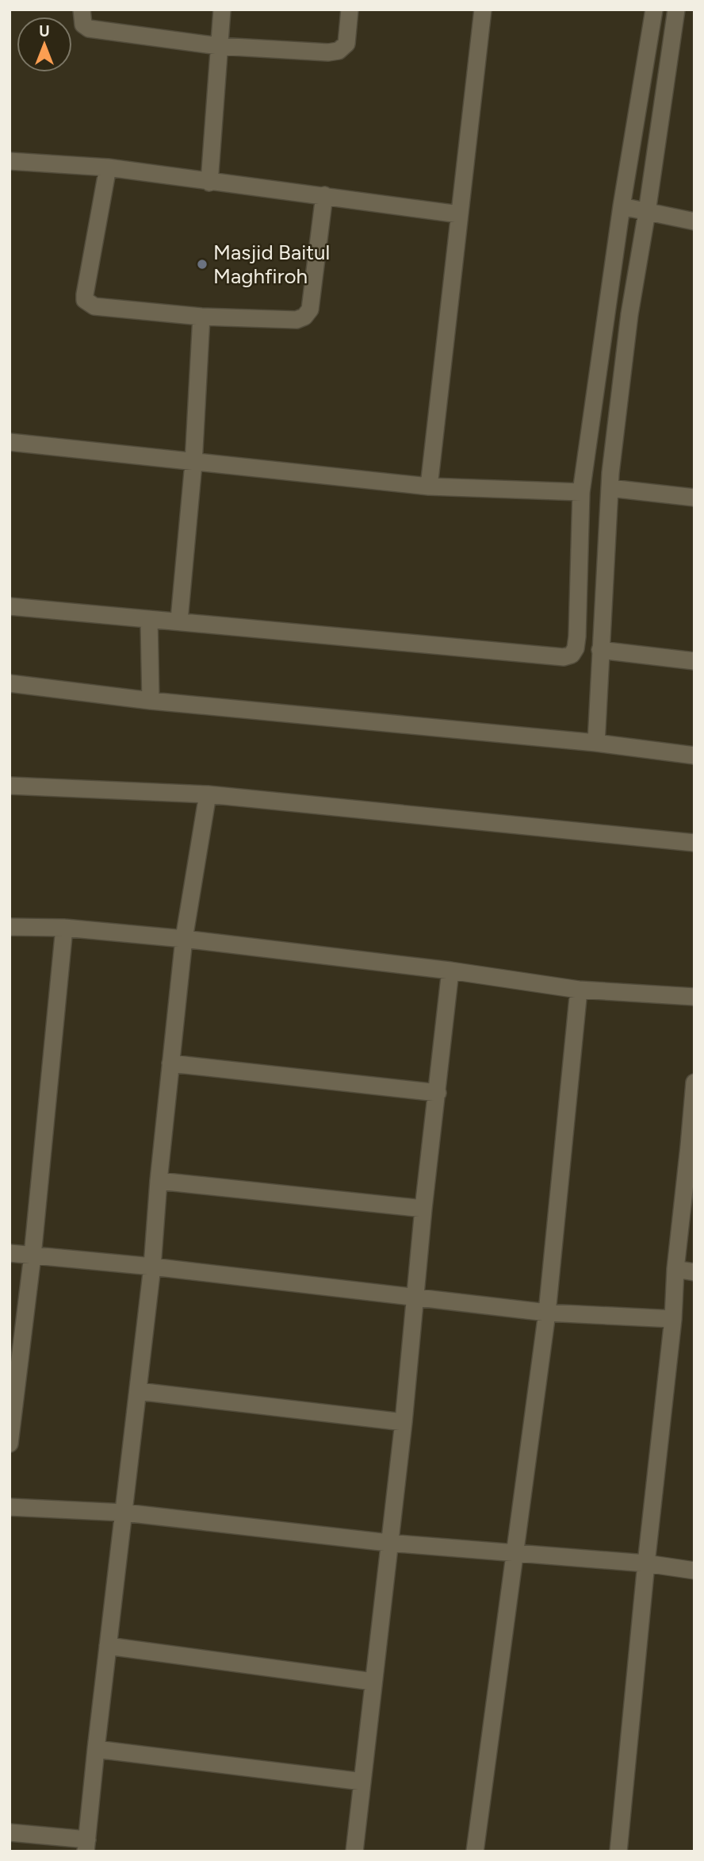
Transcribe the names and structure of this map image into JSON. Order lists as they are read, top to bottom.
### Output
{
  "places": ["Masjid Baitul Maghfiroh"],
  "north": "top"
}
